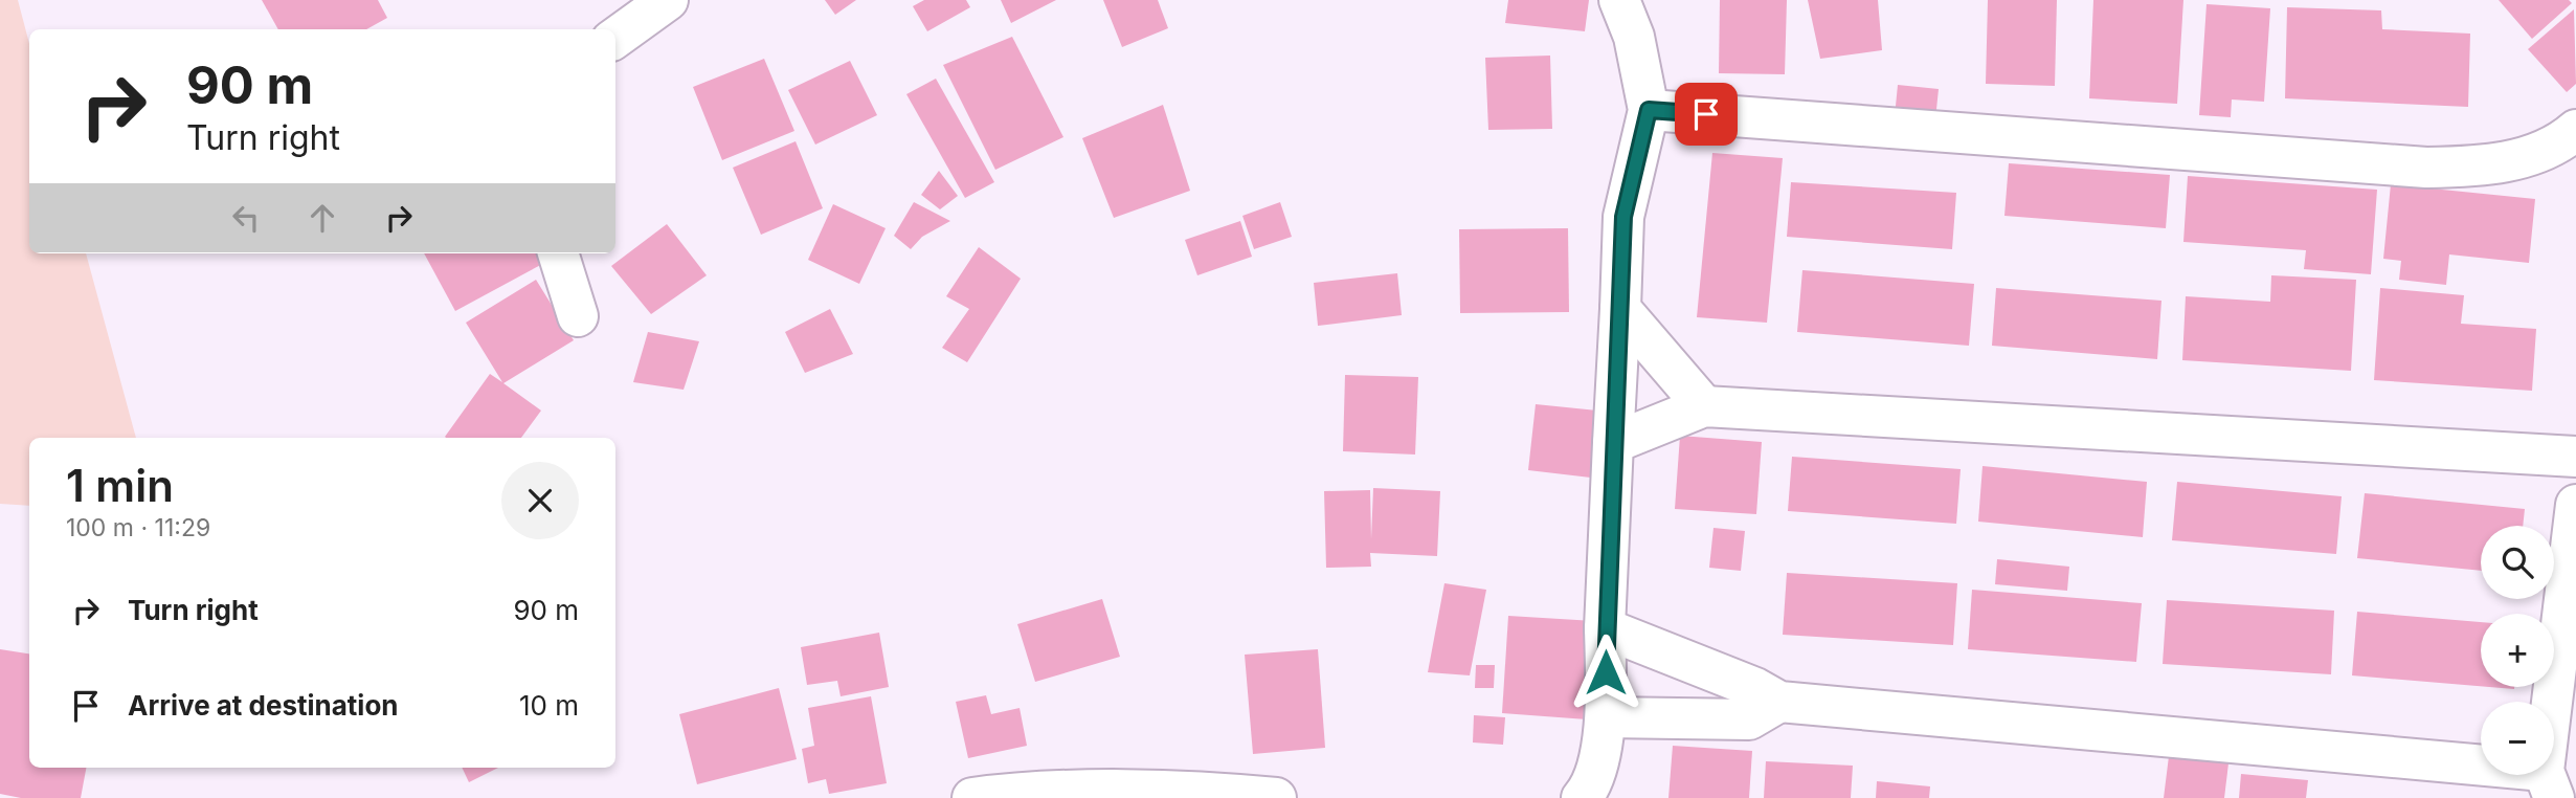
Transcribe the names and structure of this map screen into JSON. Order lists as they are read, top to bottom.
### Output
{
  "page": {
    "turn": ["90 m", "Turn right"],
    "heading": ["1 min", "100 m · 11:29"],
    "map_buttons": ["+", "−"],
    "list": [
      {
        "name": "Turn right",
        "value": "90 m"
      },
      {
        "name": "Arrive at destination",
        "value": "10 m"
      }
    ]
  }
}
